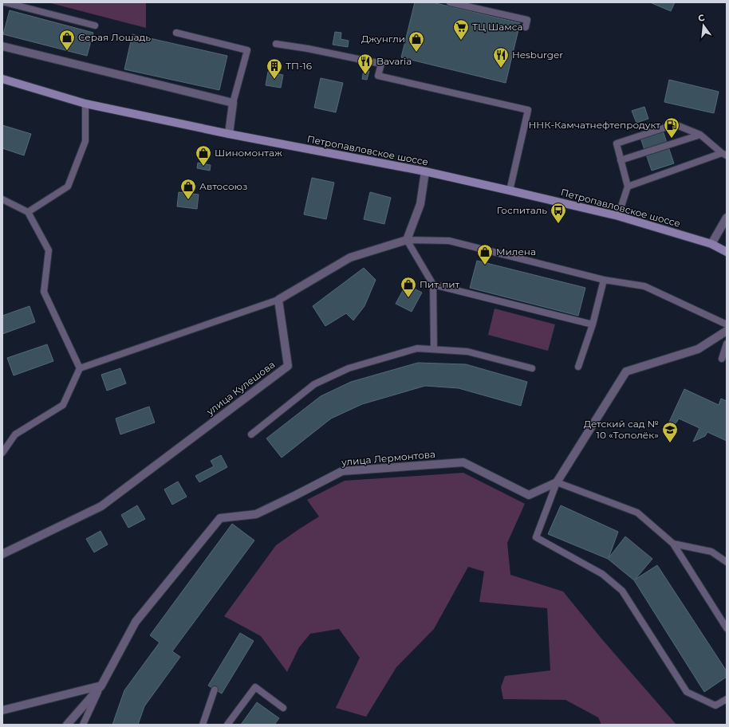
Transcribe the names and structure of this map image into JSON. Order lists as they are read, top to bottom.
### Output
{
  "streets": {
    "main road": ["Петропавловское шоссе"],
    "street": ["улица Кулешова", "улица Лермонтова"]
  },
  "places": {
    "supermarket": ["ТЦ Шамса"],
    "shop": [
      "Серая Лошадь",
      "Джунгли",
      "Шиномонтаж",
      "Автосоюз",
      "Милена",
      "Пит-пит"
    ],
    "restaurant": ["Hesburger", "Bavaria"],
    "building": ["ТП-16"],
    "fuel station": ["ННК-Камчатнефтепродукт"],
    "bus stop": ["Госпиталь"],
    "school or university": ["Детский сад № 10 «Тополёк»"]
  },
  "north": "top"
}
